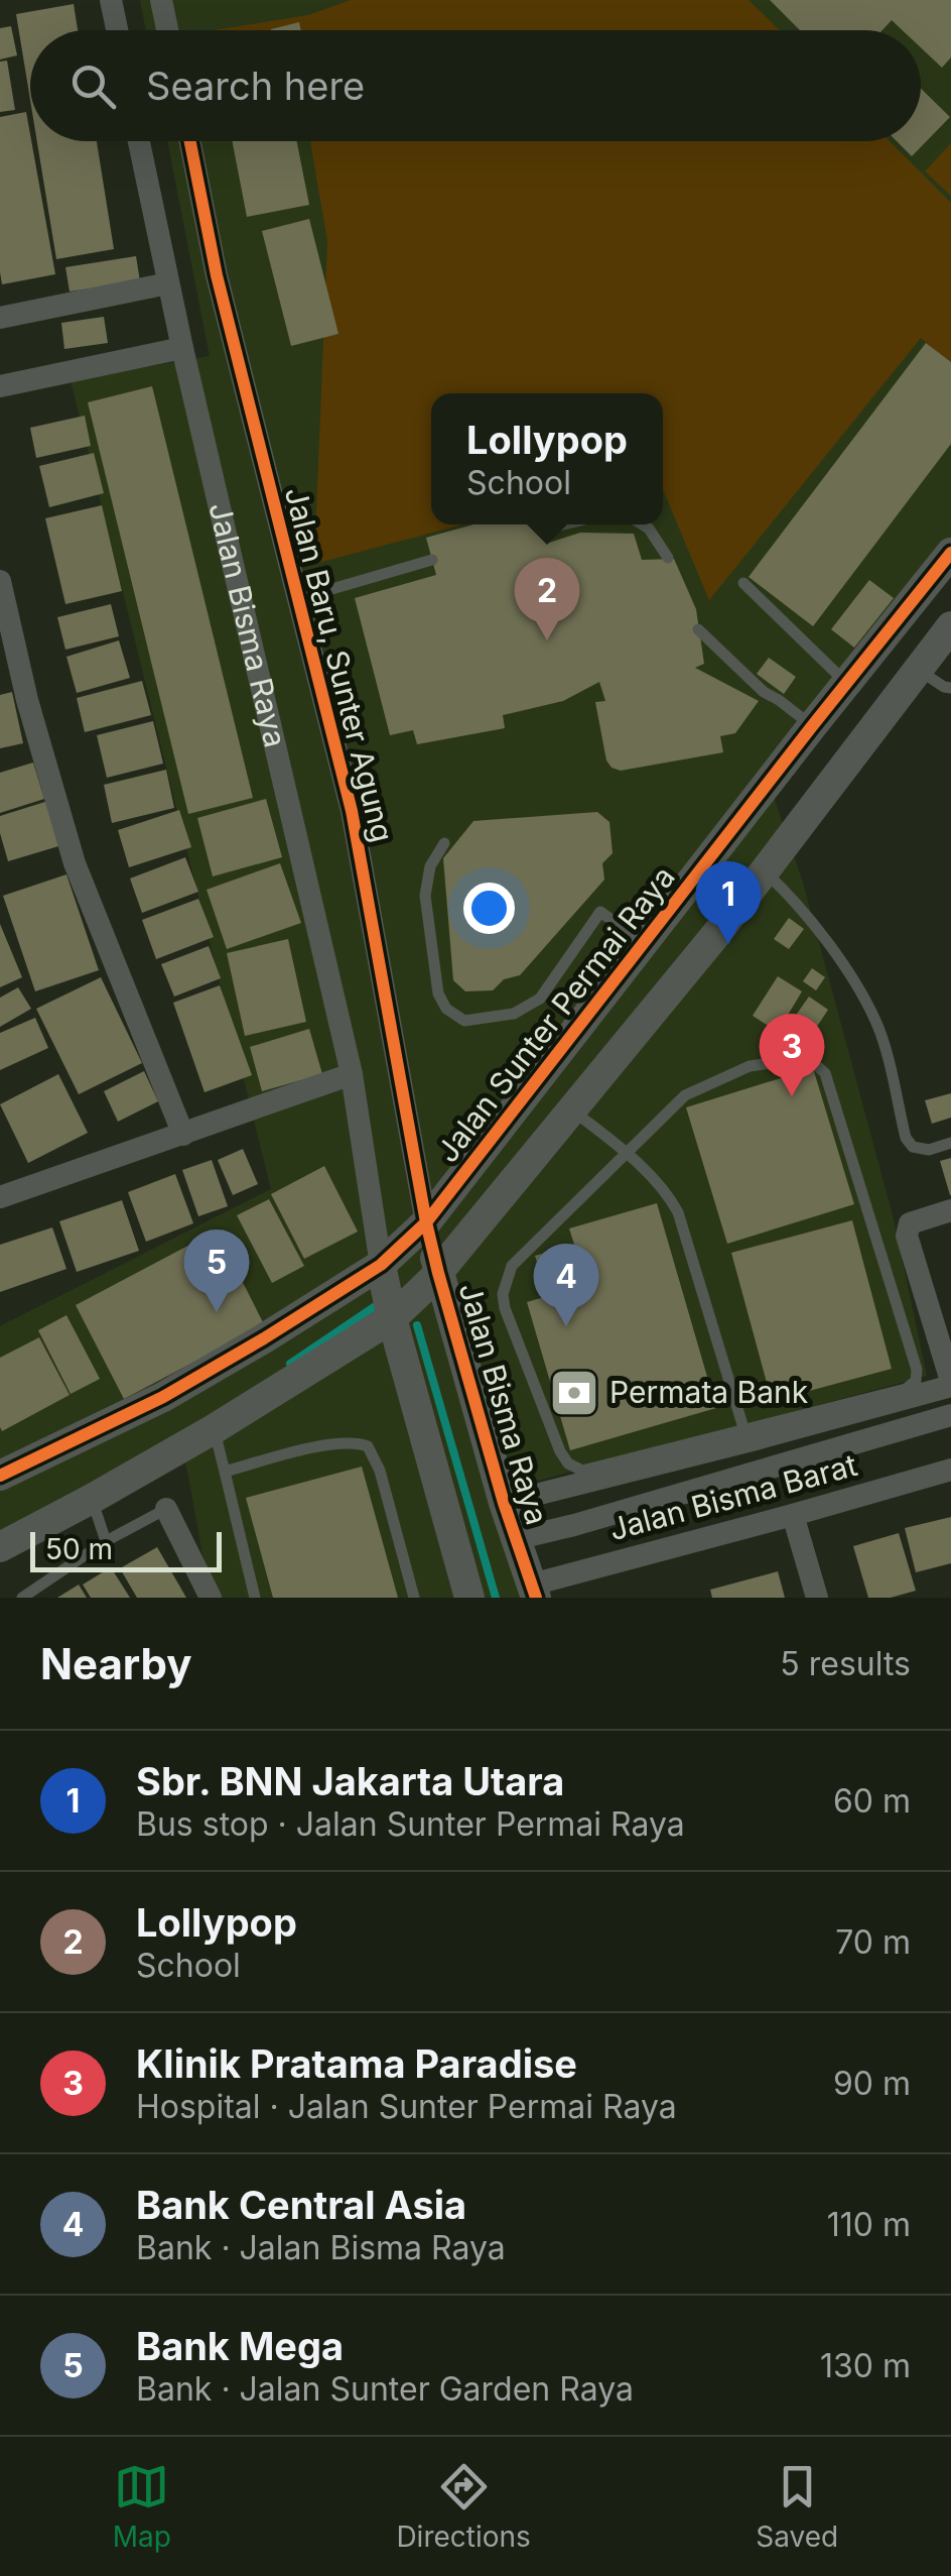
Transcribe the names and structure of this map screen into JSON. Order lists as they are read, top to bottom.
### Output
{
  "streets": {
    "street": [
      "Jalan Bisma Raya",
      "Jalan Baru, Sunter Agung",
      "Jalan Sunter Permai Raya",
      "Jalan Bisma Barat"
    ]
  },
  "crossings": [
    ["Jalan Bisma Raya", "Jalan Baru, Sunter Agung"],
    ["Jalan Bisma Raya", "Jalan Sunter Permai Raya"],
    ["Jalan Bisma Raya", "Jalan Bisma Barat"],
    ["Jalan Baru, Sunter Agung", "Jalan Sunter Permai Raya"]
  ],
  "places": {
    "bank": ["Permata Bank"]
  },
  "scale_bar": "50 m",
  "page": {
    "search": "Search here",
    "popup": ["Lollypop", "School"],
    "pins": [
      "2",
      "1",
      "3",
      "5",
      "4"
    ],
    "scale": "50 m",
    "heading": ["Nearby", "5 results"],
    "list": [
      {
        "mark": "1",
        "name": "Sbr. BNN Jakarta Utara",
        "note": "Bus stop · Jalan Sunter Permai Raya",
        "value": "60 m"
      },
      {
        "mark": "2",
        "name": "Lollypop",
        "note": "School",
        "value": "70 m"
      },
      {
        "mark": "3",
        "name": "Klinik Pratama Paradise",
        "note": "Hospital · Jalan Sunter Permai Raya",
        "value": "90 m"
      },
      {
        "mark": "4",
        "name": "Bank Central Asia",
        "note": "Bank · Jalan Bisma Raya",
        "value": "110 m"
      },
      {
        "mark": "5",
        "name": "Bank Mega",
        "note": "Bank · Jalan Sunter Garden Raya",
        "value": "130 m"
      }
    ],
    "nav": ["Map", "Directions", "Saved"]
  }
}
